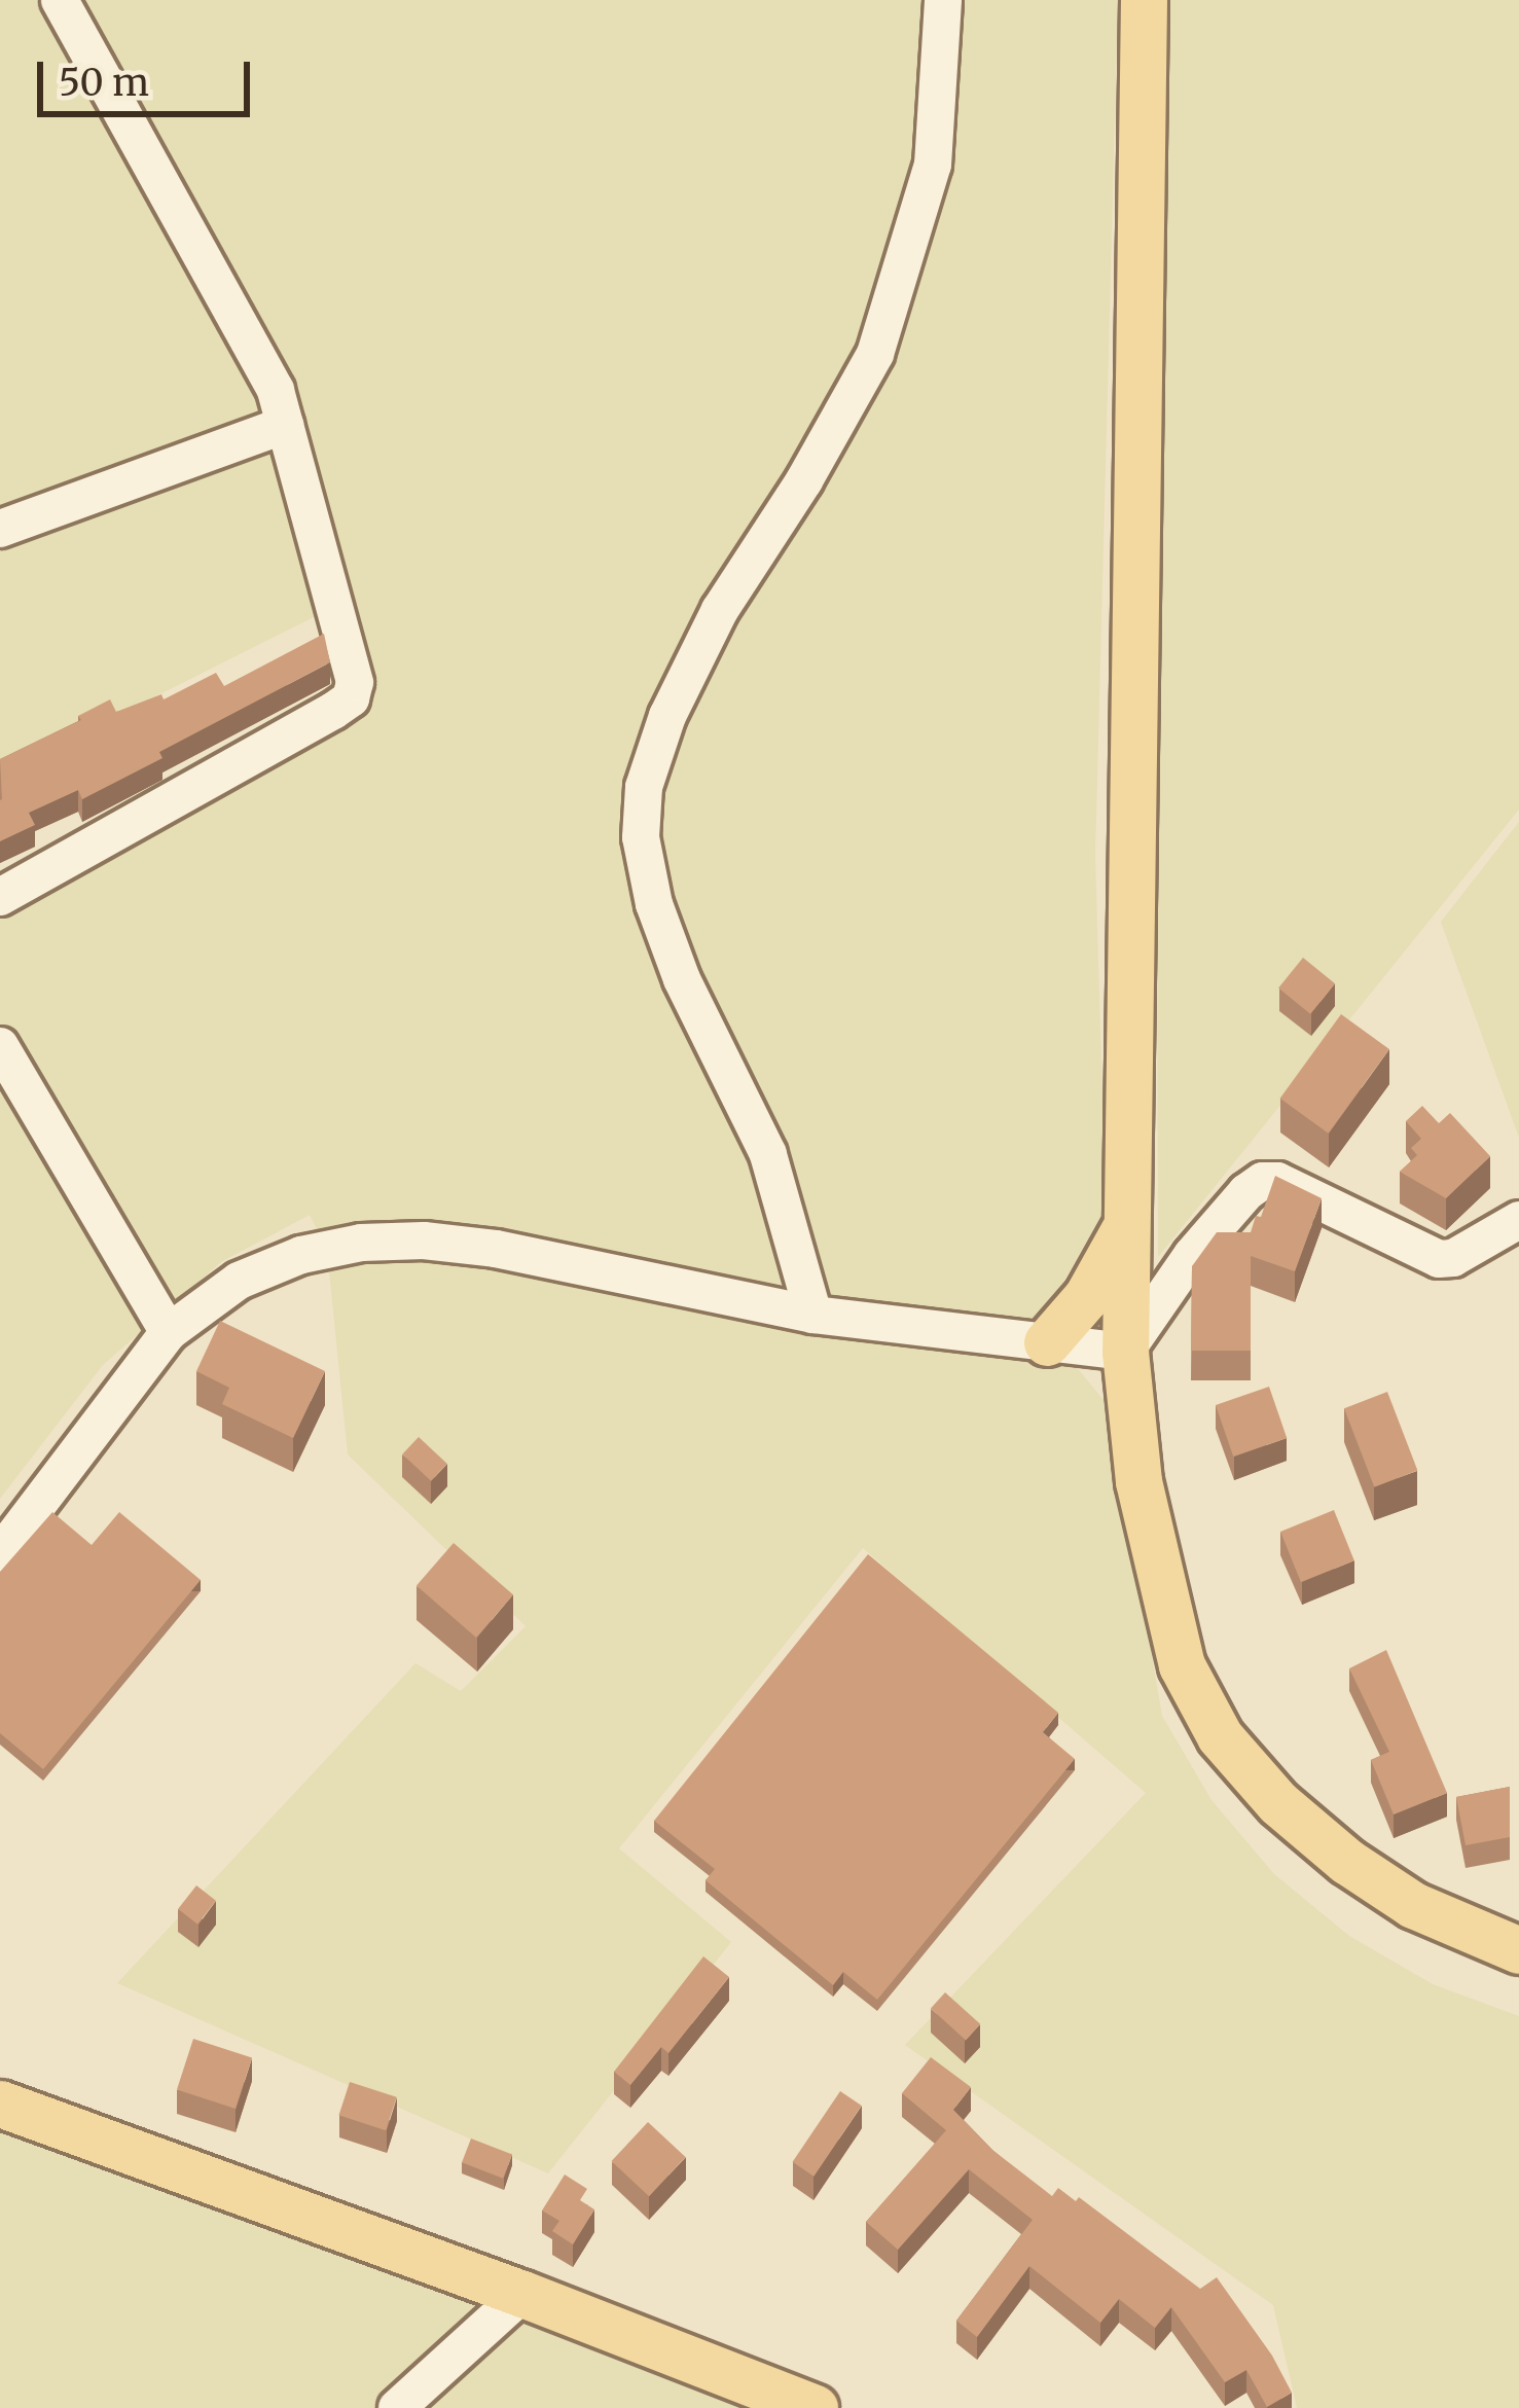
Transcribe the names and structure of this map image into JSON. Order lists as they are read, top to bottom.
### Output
{
  "scale_bar": "50 m"
}
